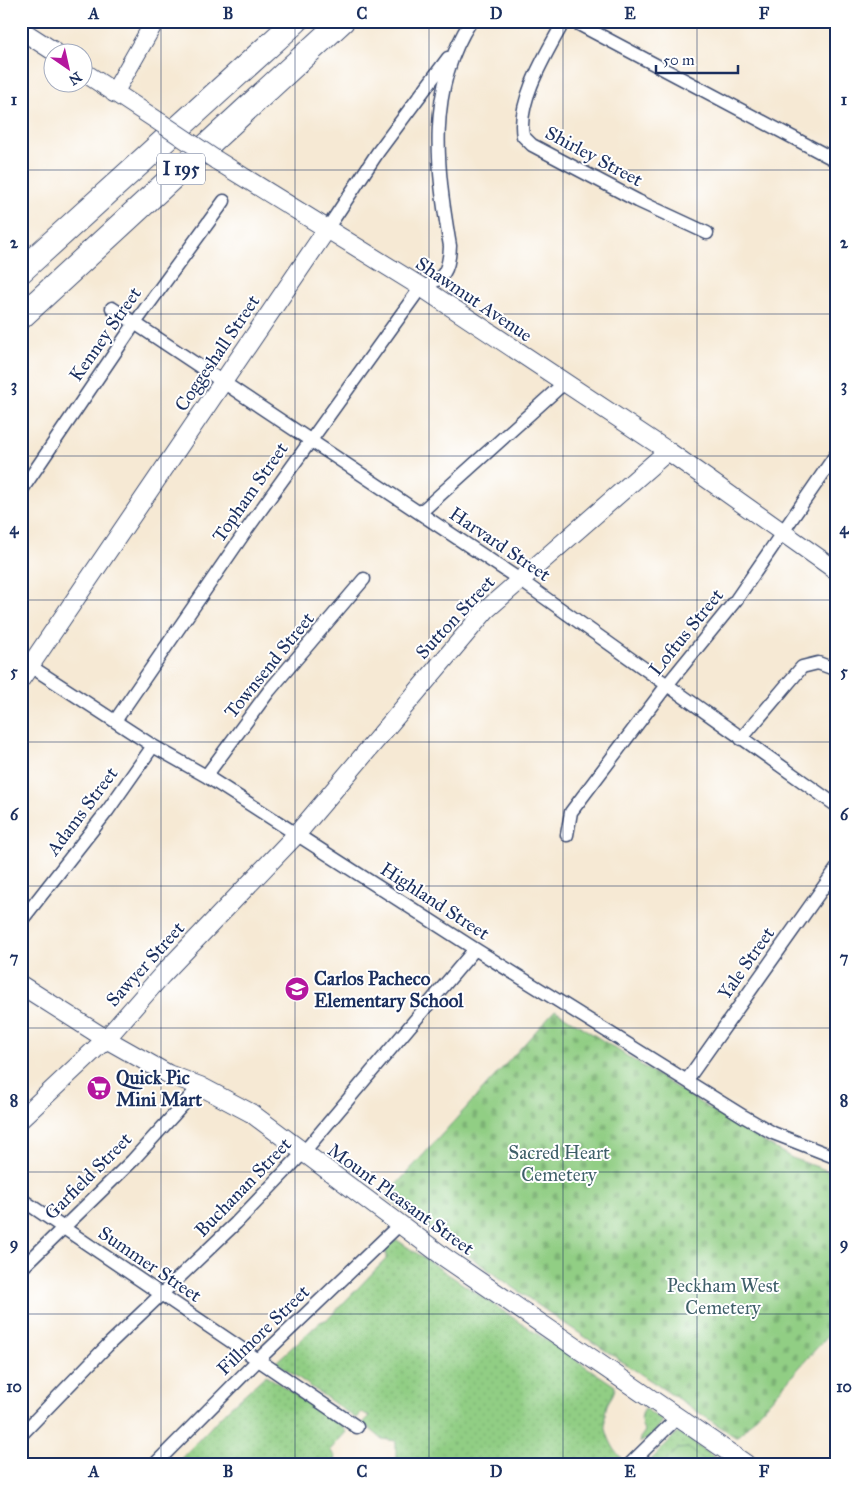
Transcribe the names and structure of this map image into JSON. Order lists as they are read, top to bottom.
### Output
{
  "streets": {
    "highway": ["I 195"],
    "main road": [
      "Shawmut Avenue",
      "Coggeshall Street",
      "Sutton Street",
      "Sawyer Street",
      "Mount Pleasant Street"
    ],
    "street": [
      "Shirley Street",
      "Kenney Street",
      "Topham Street",
      "Harvard Street",
      "Loftus Street",
      "Townsend Street",
      "Adams Street",
      "Highland Street",
      "Yale Street",
      "Garfield Street",
      "Buchanan Street",
      "Summer Street",
      "Fillmore Street"
    ]
  },
  "crossings": [
    ["Shawmut Avenue", "Coggeshall Street"],
    ["Shawmut Avenue", "Topham Street"],
    ["Shawmut Avenue", "Sutton Street"],
    ["Shawmut Avenue", "Loftus Street"],
    ["Kenney Street", "Harvard Street"],
    ["Coggeshall Street", "Harvard Street"],
    ["Coggeshall Street", "Highland Street"],
    ["Topham Street", "Harvard Street"],
    ["Topham Street", "Highland Street"],
    ["Harvard Street", "Sutton Street"],
    ["Harvard Street", "Loftus Street"],
    ["Sutton Street", "Highland Street"],
    ["Sutton Street", "Sawyer Street"],
    ["Townsend Street", "Highland Street"],
    ["Adams Street", "Highland Street"],
    ["Highland Street", "Yale Street"],
    ["Highland Street", "Sawyer Street"],
    ["Highland Street", "Buchanan Street"],
    ["Sawyer Street", "Mount Pleasant Street"],
    ["Garfield Street", "Mount Pleasant Street"],
    ["Garfield Street", "Summer Street"],
    ["Buchanan Street", "Mount Pleasant Street"],
    ["Buchanan Street", "Summer Street"],
    ["Mount Pleasant Street", "Fillmore Street"],
    ["Summer Street", "Fillmore Street"]
  ],
  "parks": ["Sacred Heart Cemetery", "Peckham West Cemetery"],
  "places": {
    "school or university": ["Carlos Pacheco Elementary School"],
    "supermarket": ["Quick Pic Mini Mart"]
  },
  "scale_bar": "50 m",
  "north": "bottom right",
  "grid": {
    "columns": [
      "A",
      "B",
      "C",
      "D",
      "E",
      "F"
    ],
    "rows": [
      "1",
      "2",
      "3",
      "4",
      "5",
      "6",
      "7",
      "8",
      "9",
      "10"
    ]
  }
}
